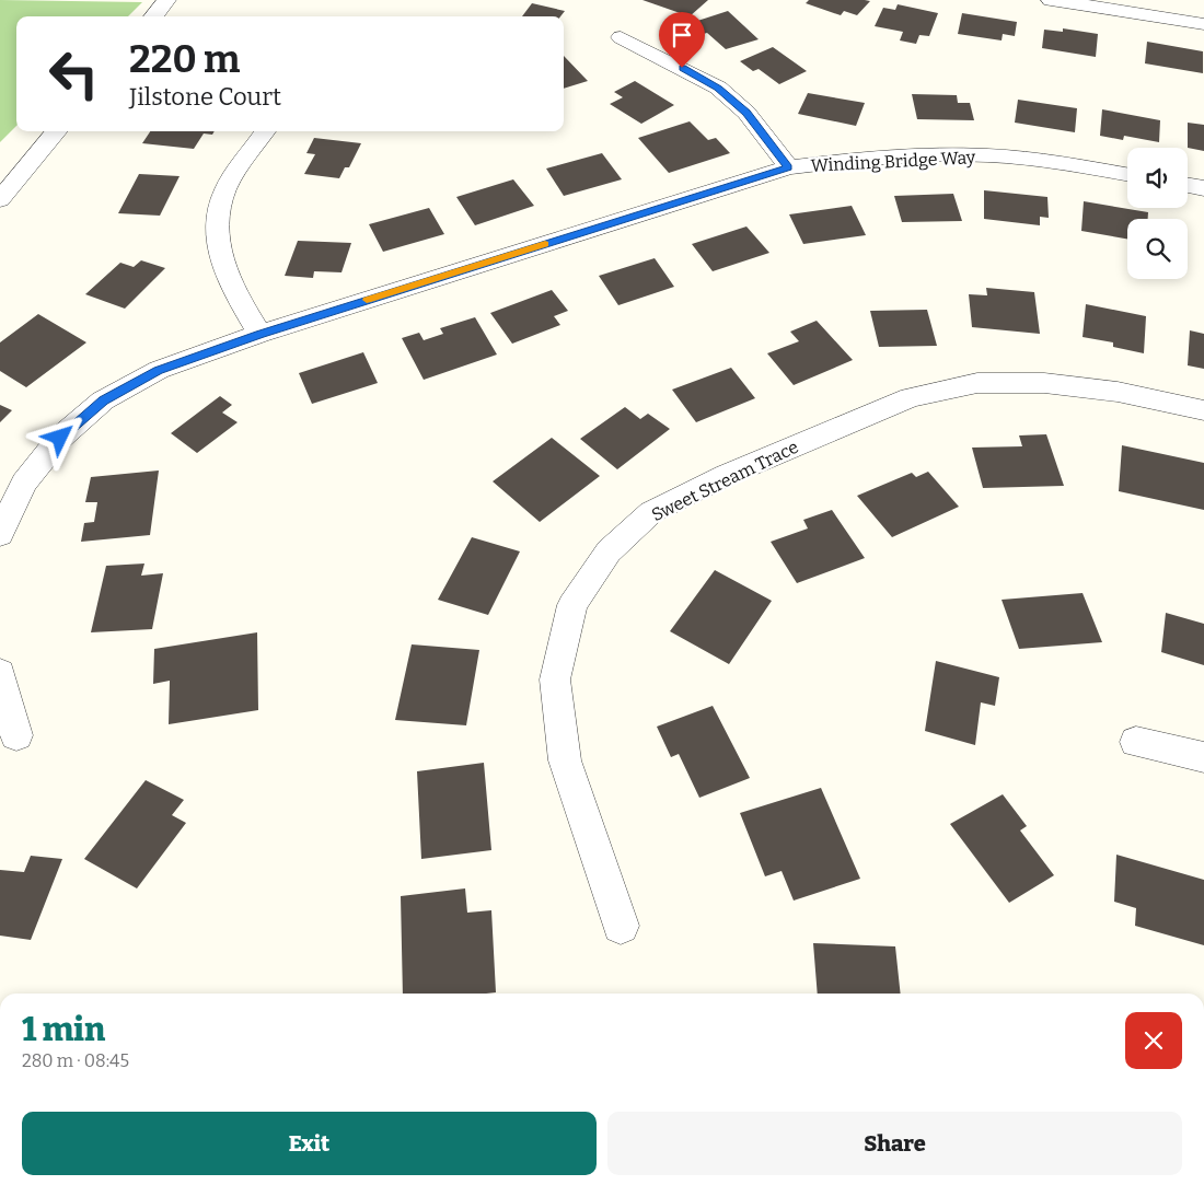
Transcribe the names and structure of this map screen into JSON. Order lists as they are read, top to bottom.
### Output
{
  "streets": {
    "street": ["Winding Bridge Way", "Sweet Stream Trace"]
  },
  "page": {
    "turn": ["220 m", "Jilstone Court"],
    "heading": ["1 min", "280 m · 08:45"],
    "buttons": ["Exit", "Share"]
  }
}
